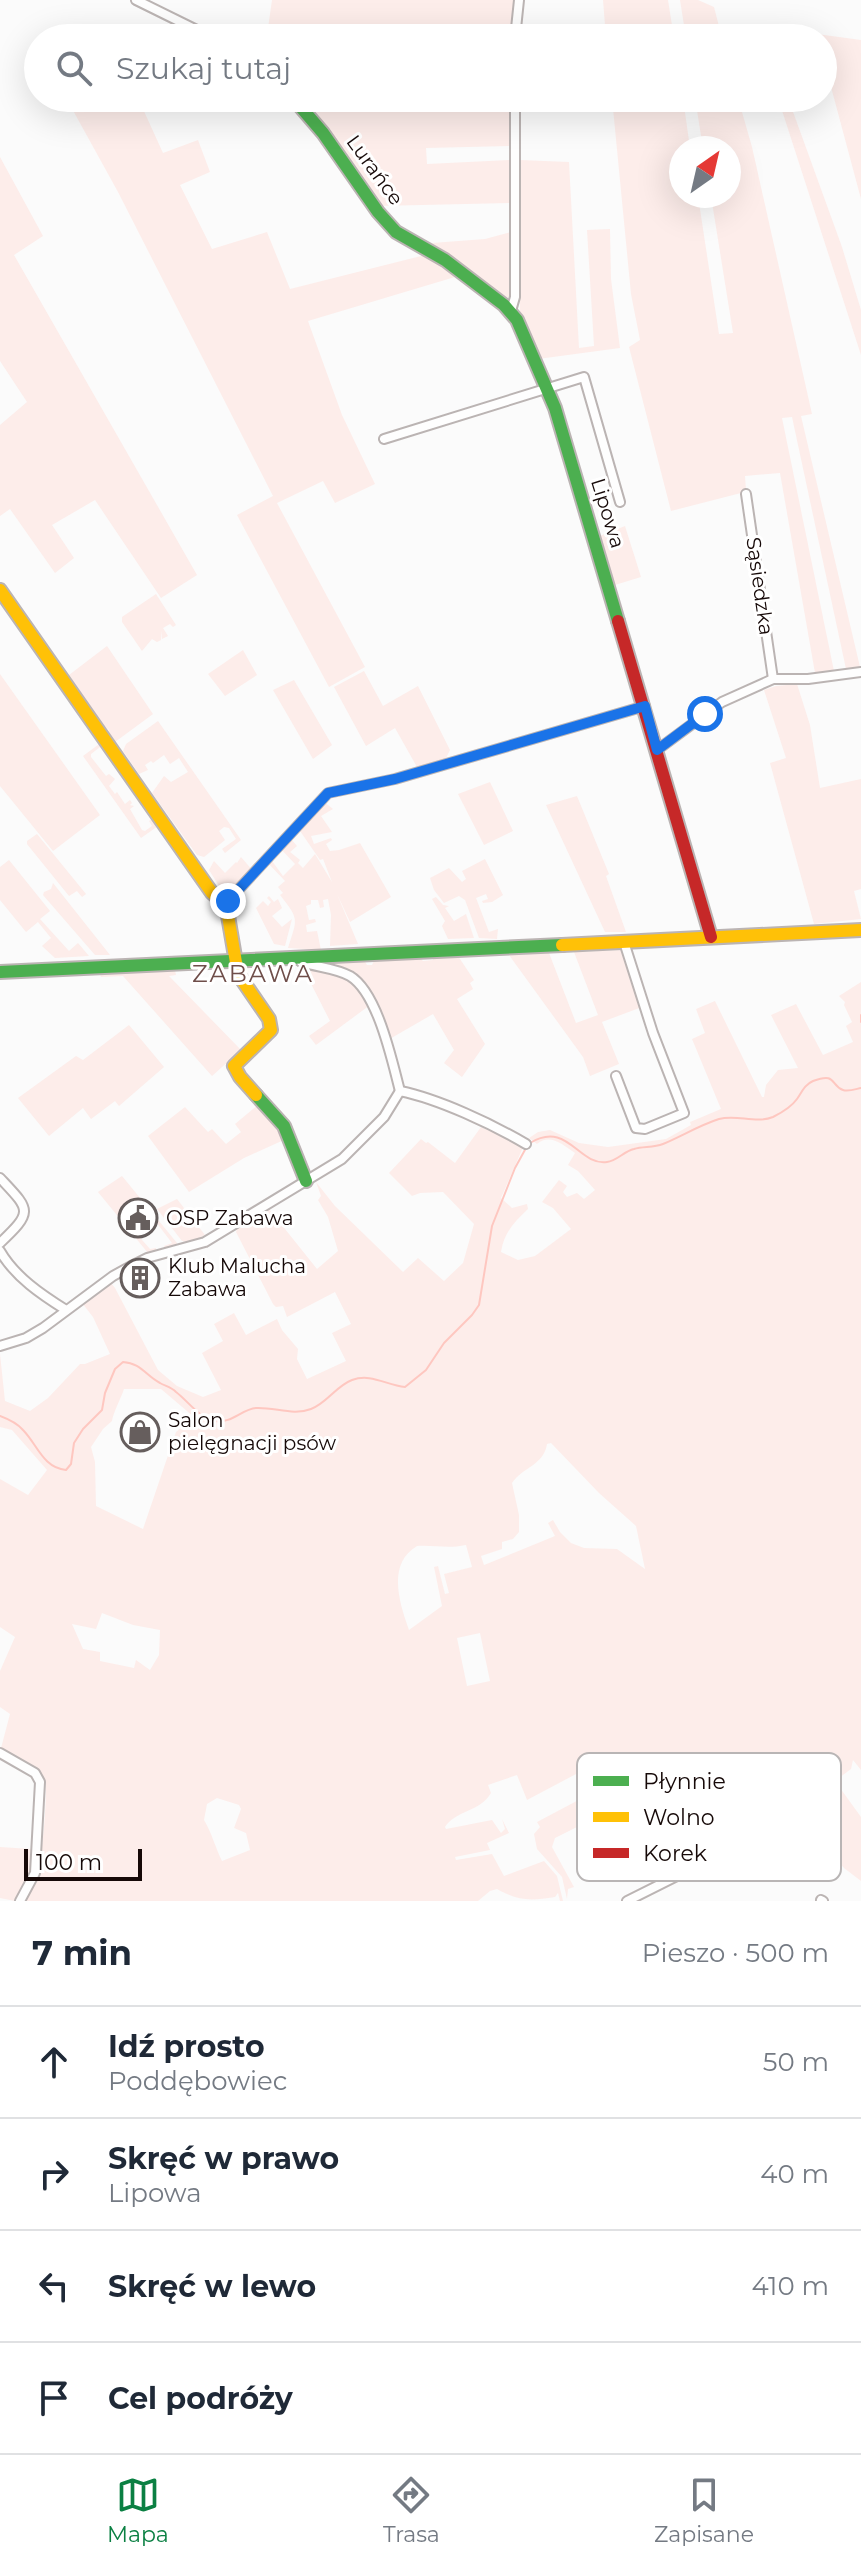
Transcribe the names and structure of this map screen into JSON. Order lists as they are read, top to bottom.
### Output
{
  "streets": {
    "street": ["Lurańce", "Lipowa", "Sąsiedzka"]
  },
  "crossings": [
    ["Lurańce", "Lipowa"]
  ],
  "districts": ["ZABAWA"],
  "places": {
    "public building": ["OSP Zabawa"],
    "building": ["Klub Malucha Zabawa"],
    "shop": ["Salon pielęgnacji psów"]
  },
  "legend": ["Płynnie", "Wolno", "Korek"],
  "scale_bar": "100 m",
  "north": "top right",
  "page": {
    "search": "Szukaj tutaj",
    "scale": "100 m",
    "heading": ["7 min", "Pieszo · 500 m"],
    "list": [
      ["Idź prosto", "Poddębowiec", "50 m"],
      ["Skręć w prawo", "Lipowa", "40 m"],
      ["Skręć w lewo", "410 m"],
      "Cel podróży"
    ],
    "nav": ["Mapa", "Trasa", "Zapisane"]
  }
}
